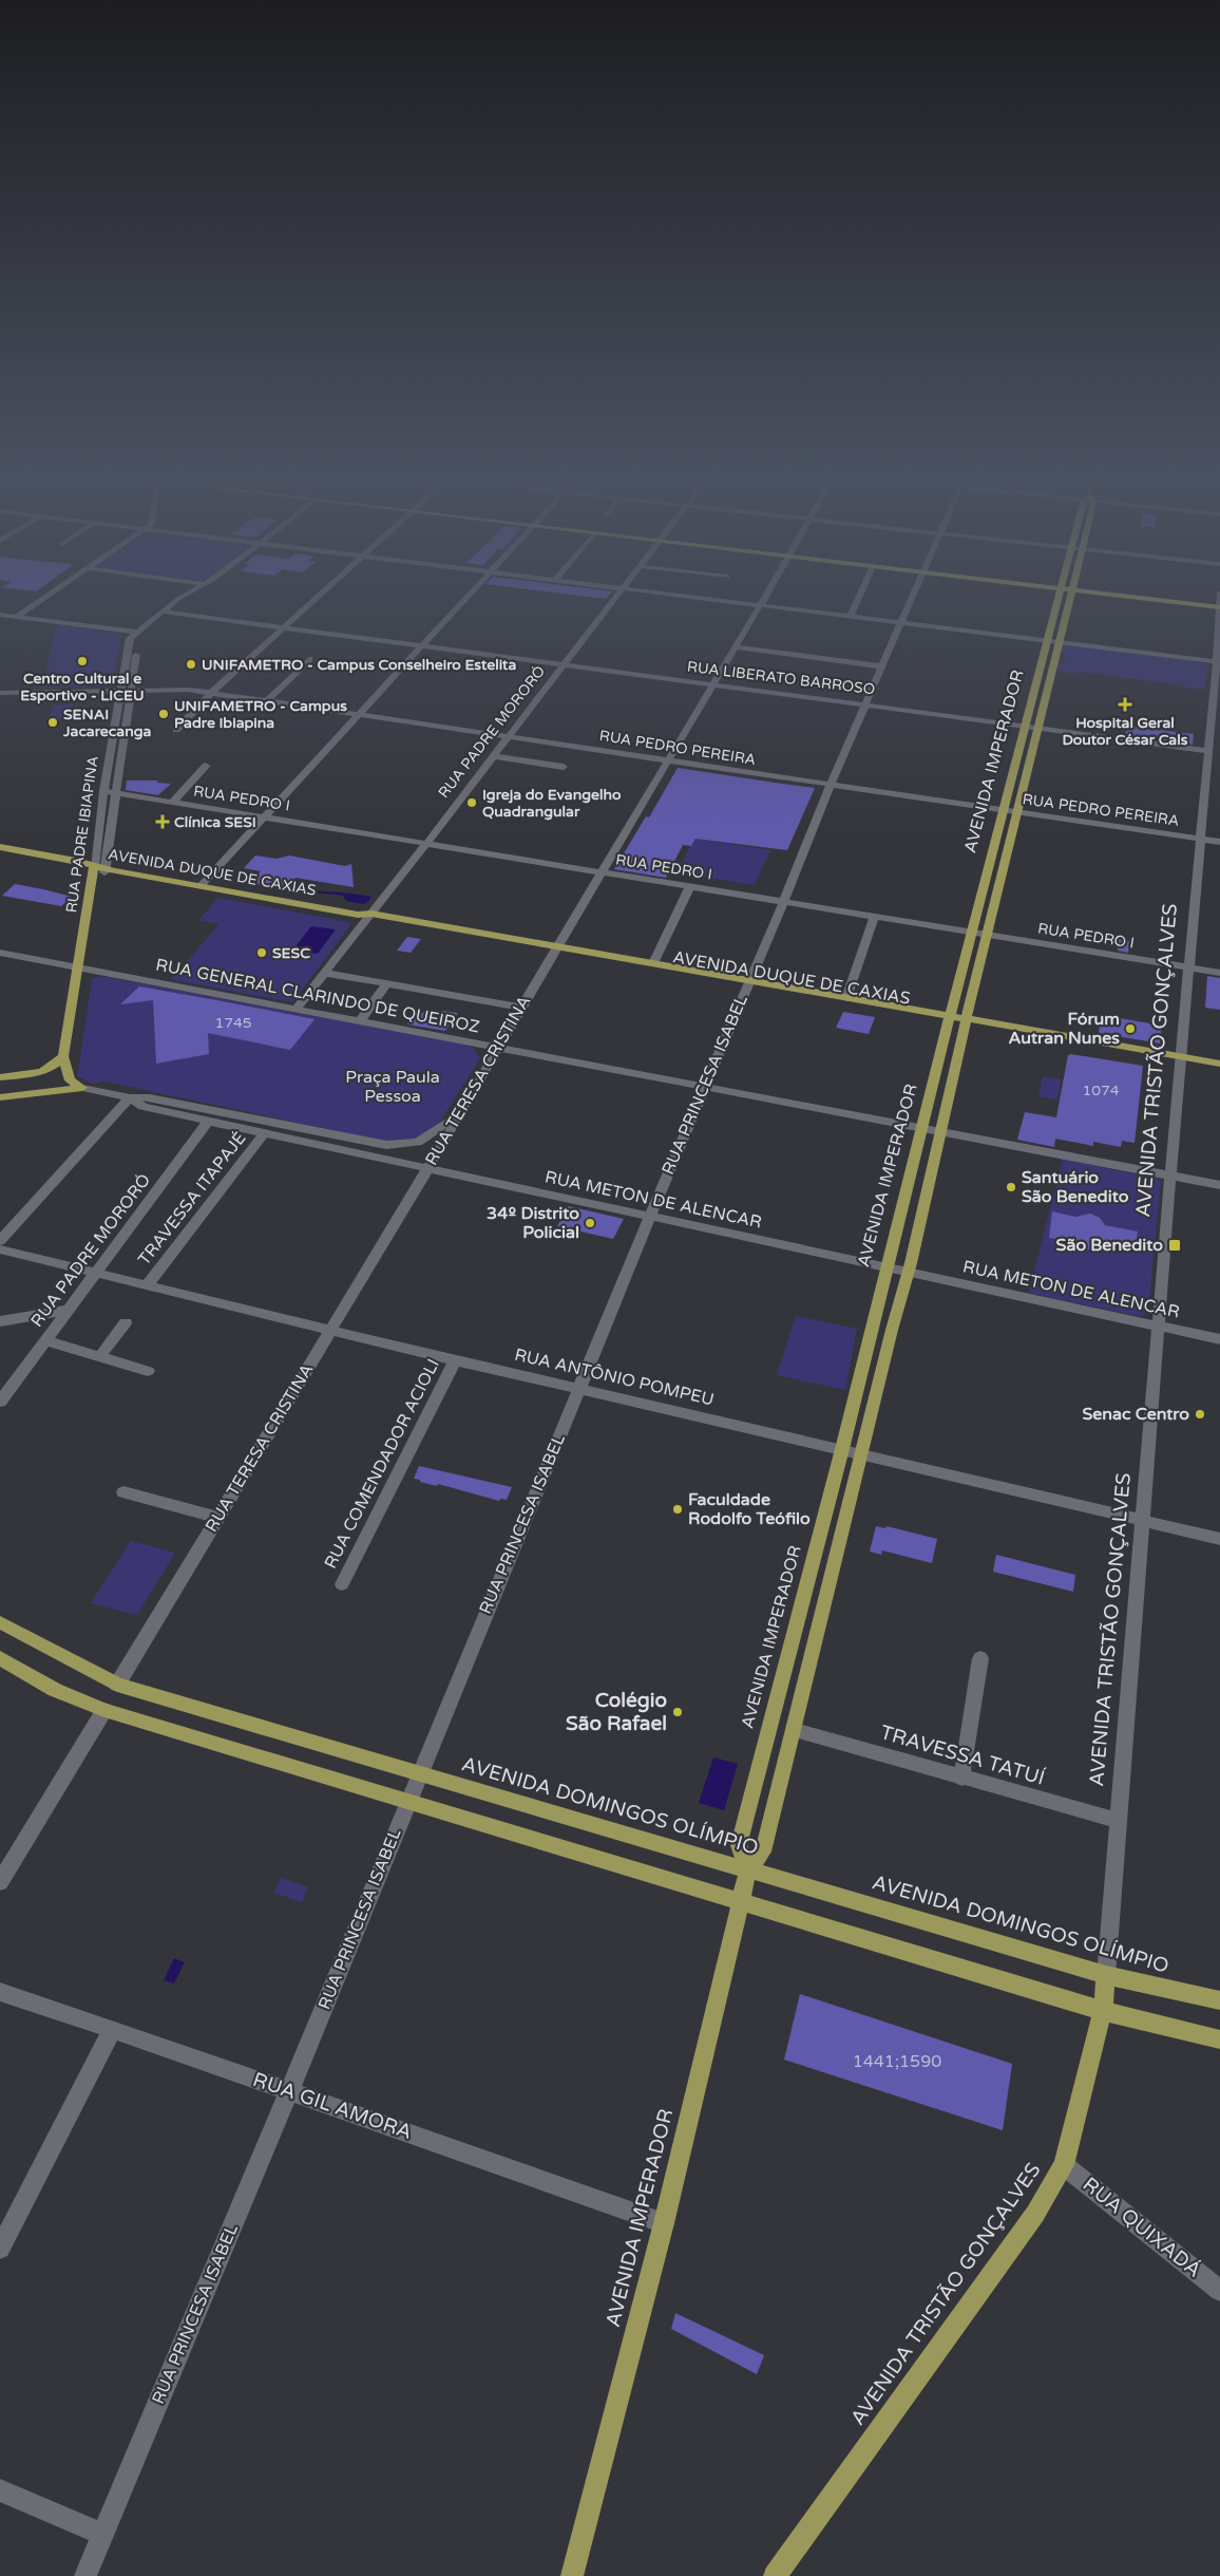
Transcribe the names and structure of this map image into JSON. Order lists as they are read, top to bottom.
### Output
{
  "streets": {
    "main road": [
      "AVENIDA IMPERADOR",
      "RUA PADRE IBIAPINA",
      "AVENIDA DUQUE DE CAXIAS",
      "AVENIDA TRISTÃO GONÇALVES",
      "AVENIDA DOMINGOS OLÍMPIO"
    ],
    "street": [
      "RUA LIBERATO BARROSO",
      "RUA PADRE MORORÓ",
      "RUA PEDRO PEREIRA",
      "RUA PEDRO I",
      "RUA GENERAL CLARINDO DE QUEIROZ",
      "RUA TERESA CRISTINA",
      "RUA PRINCESA ISABEL",
      "TRAVESSA ITAPAJÉ",
      "RUA METON DE ALENCAR",
      "RUA ANTÔNIO POMPEU",
      "RUA COMENDADOR ACIOLI",
      "TRAVESSA TATUÍ",
      "RUA GIL AMORA",
      "RUA QUIXADÁ"
    ]
  },
  "crossings": [
    ["RUA LIBERATO BARROSO", "RUA PADRE MORORÓ"],
    ["RUA LIBERATO BARROSO", "AVENIDA IMPERADOR"],
    ["RUA LIBERATO BARROSO", "AVENIDA TRISTÃO GONÇALVES"],
    ["RUA LIBERATO BARROSO", "RUA TERESA CRISTINA"],
    ["RUA LIBERATO BARROSO", "RUA PRINCESA ISABEL"],
    ["RUA PADRE MORORÓ", "RUA PEDRO PEREIRA"],
    ["RUA PADRE MORORÓ", "RUA PEDRO I"],
    ["RUA PADRE MORORÓ", "AVENIDA DUQUE DE CAXIAS"],
    ["RUA PADRE MORORÓ", "RUA GENERAL CLARINDO DE QUEIROZ"],
    ["RUA PADRE MORORÓ", "RUA METON DE ALENCAR"],
    ["RUA PADRE MORORÓ", "RUA ANTÔNIO POMPEU"],
    ["RUA PEDRO PEREIRA", "AVENIDA IMPERADOR"],
    ["RUA PEDRO PEREIRA", "RUA PADRE IBIAPINA"],
    ["RUA PEDRO PEREIRA", "AVENIDA TRISTÃO GONÇALVES"],
    ["RUA PEDRO PEREIRA", "RUA TERESA CRISTINA"],
    ["RUA PEDRO PEREIRA", "RUA PRINCESA ISABEL"],
    ["AVENIDA IMPERADOR", "RUA PEDRO I"],
    ["AVENIDA IMPERADOR", "AVENIDA DUQUE DE CAXIAS"],
    ["AVENIDA IMPERADOR", "RUA GENERAL CLARINDO DE QUEIROZ"],
    ["AVENIDA IMPERADOR", "RUA METON DE ALENCAR"],
    ["AVENIDA IMPERADOR", "RUA ANTÔNIO POMPEU"],
    ["AVENIDA IMPERADOR", "TRAVESSA TATUÍ"],
    ["AVENIDA IMPERADOR", "AVENIDA DOMINGOS OLÍMPIO"],
    ["AVENIDA IMPERADOR", "RUA GIL AMORA"],
    ["RUA PEDRO I", "RUA PADRE IBIAPINA"],
    ["RUA PEDRO I", "AVENIDA TRISTÃO GONÇALVES"],
    ["RUA PEDRO I", "RUA TERESA CRISTINA"],
    ["RUA PEDRO I", "RUA PRINCESA ISABEL"],
    ["RUA PADRE IBIAPINA", "AVENIDA DUQUE DE CAXIAS"],
    ["RUA PADRE IBIAPINA", "RUA GENERAL CLARINDO DE QUEIROZ"],
    ["RUA PADRE IBIAPINA", "RUA METON DE ALENCAR"],
    ["AVENIDA DUQUE DE CAXIAS", "AVENIDA TRISTÃO GONÇALVES"],
    ["AVENIDA DUQUE DE CAXIAS", "RUA TERESA CRISTINA"],
    ["AVENIDA DUQUE DE CAXIAS", "RUA PRINCESA ISABEL"],
    ["RUA GENERAL CLARINDO DE QUEIROZ", "AVENIDA TRISTÃO GONÇALVES"],
    ["RUA GENERAL CLARINDO DE QUEIROZ", "RUA TERESA CRISTINA"],
    ["RUA GENERAL CLARINDO DE QUEIROZ", "RUA PRINCESA ISABEL"],
    ["AVENIDA TRISTÃO GONÇALVES", "RUA METON DE ALENCAR"],
    ["AVENIDA TRISTÃO GONÇALVES", "RUA ANTÔNIO POMPEU"],
    ["AVENIDA TRISTÃO GONÇALVES", "TRAVESSA TATUÍ"],
    ["AVENIDA TRISTÃO GONÇALVES", "AVENIDA DOMINGOS OLÍMPIO"],
    ["AVENIDA TRISTÃO GONÇALVES", "RUA QUIXADÁ"],
    ["RUA TERESA CRISTINA", "RUA METON DE ALENCAR"],
    ["RUA TERESA CRISTINA", "RUA ANTÔNIO POMPEU"],
    ["RUA TERESA CRISTINA", "AVENIDA DOMINGOS OLÍMPIO"],
    ["RUA PRINCESA ISABEL", "RUA METON DE ALENCAR"],
    ["RUA PRINCESA ISABEL", "RUA ANTÔNIO POMPEU"],
    ["RUA PRINCESA ISABEL", "AVENIDA DOMINGOS OLÍMPIO"],
    ["RUA PRINCESA ISABEL", "RUA GIL AMORA"],
    ["TRAVESSA ITAPAJÉ", "RUA METON DE ALENCAR"],
    ["TRAVESSA ITAPAJÉ", "RUA ANTÔNIO POMPEU"],
    ["RUA ANTÔNIO POMPEU", "RUA COMENDADOR ACIOLI"]
  ],
  "parks": ["Praça Paula Pessoa"],
  "places": {
    "other": [
      "Centro Cultural e Esportivo - LICEU",
      "UNIFAMETRO - Campus Conselheiro Estelita",
      "UNIFAMETRO - Campus Padre Ibiapina",
      "SENAI Jacarecanga",
      "Igreja do Evangelho Quadrangular",
      "SESC",
      "Fórum Autran Nunes",
      "Santuário São Benedito",
      "34º Distrito Policial",
      "Senac Centro",
      "Faculdade Rodolfo Teófilo",
      "Colégio São Rafael"
    ],
    "health": ["Hospital Geral Doutor César Cals", "Clínica SESI"],
    "transit": ["São Benedito"]
  },
  "house_numbers": ["1745", "1074", "1441;1590"]
}
